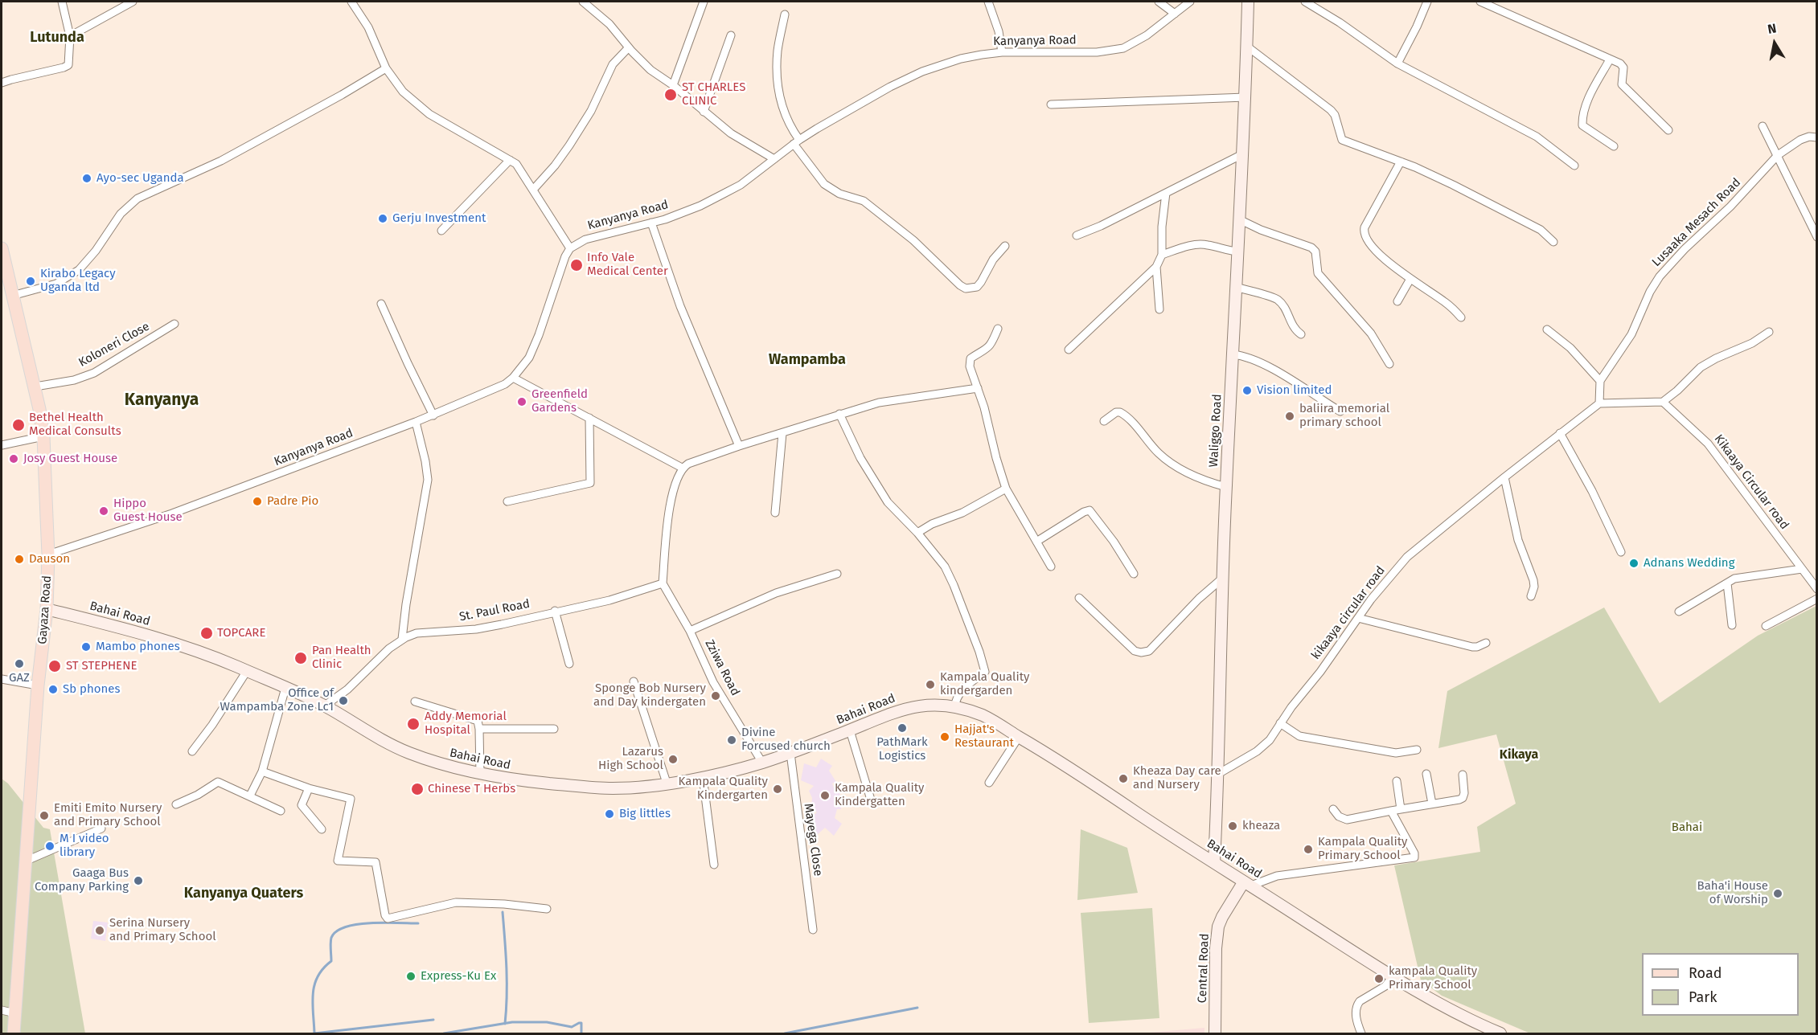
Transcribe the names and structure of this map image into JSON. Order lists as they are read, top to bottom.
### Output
{
  "streets": {
    "main road": ["Gayaza Road"],
    "street": [
      "Kanyanya Road",
      "Lusaaka Mesach Road",
      "Koloneri Close",
      "Waliggo Road",
      "Kikaaya Circular road",
      "St. Paul Road",
      "kikaaya circular road",
      "Bahai Road",
      "Zziwa Road",
      "Mayega Close",
      "Central Road"
    ]
  },
  "crossings": [
    ["Kanyanya Road", "Gayaza Road"],
    ["Koloneri Close", "Gayaza Road"],
    ["Waliggo Road", "kikaaya circular road"],
    ["Waliggo Road", "Bahai Road"],
    ["Gayaza Road", "Bahai Road"],
    ["St. Paul Road", "Bahai Road"],
    ["St. Paul Road", "Zziwa Road"],
    ["Bahai Road", "Zziwa Road"],
    ["Bahai Road", "Mayega Close"],
    ["Bahai Road", "Central Road"]
  ],
  "districts": [
    "Lutunda",
    "Wampamba",
    "Kanyanya",
    "Kikaya",
    "Kanyanya Quaters"
  ],
  "parks": ["Bahai"],
  "places": [
    "ST CHARLES CLINIC",
    "Ayo-sec Uganda",
    "Gerju Investment",
    "Info Vale Medical Center",
    "Kirabo Legacy Uganda ltd",
    "Vision limited",
    "Greenfield Gardens",
    "baliira memorial primary school",
    "Bethel Health Medical Consults",
    "Josy Guest House",
    "Padre Pio",
    "Hippo Guest House",
    "Dauson",
    "Adnans Wedding",
    "TOPCARE",
    "Mambo phones",
    "Pan Health Clinic",
    "GAZ",
    "ST STEPHENE",
    "Kampala Quality kindergarden",
    "Sb phones",
    "Sponge Bob Nursery and Day kindergaten",
    "Office of Wampamba Zone Lc1",
    "Addy Memorial Hospital",
    "PathMark Logistics",
    "Hajjat's Restaurant",
    "Divine Forcused church",
    "Lazarus High School",
    "Kheaza Day care and Nursery",
    "Chinese T Herbs",
    "Kampala Quality Kindergarten",
    "Kampala Quality Kindergatten",
    "Big littles",
    "Emiti Emito Nursery and Primary School",
    "kheaza",
    "M I video library",
    "Kampala Quality Primary School",
    "Gaaga Bus Company Parking",
    "Baha'i House of Worship",
    "Serina Nursery and Primary School",
    "Express-Ku Ex",
    "kampala Quality Primary School"
  ],
  "legend": ["Road", "Park"],
  "north": "top"
}
